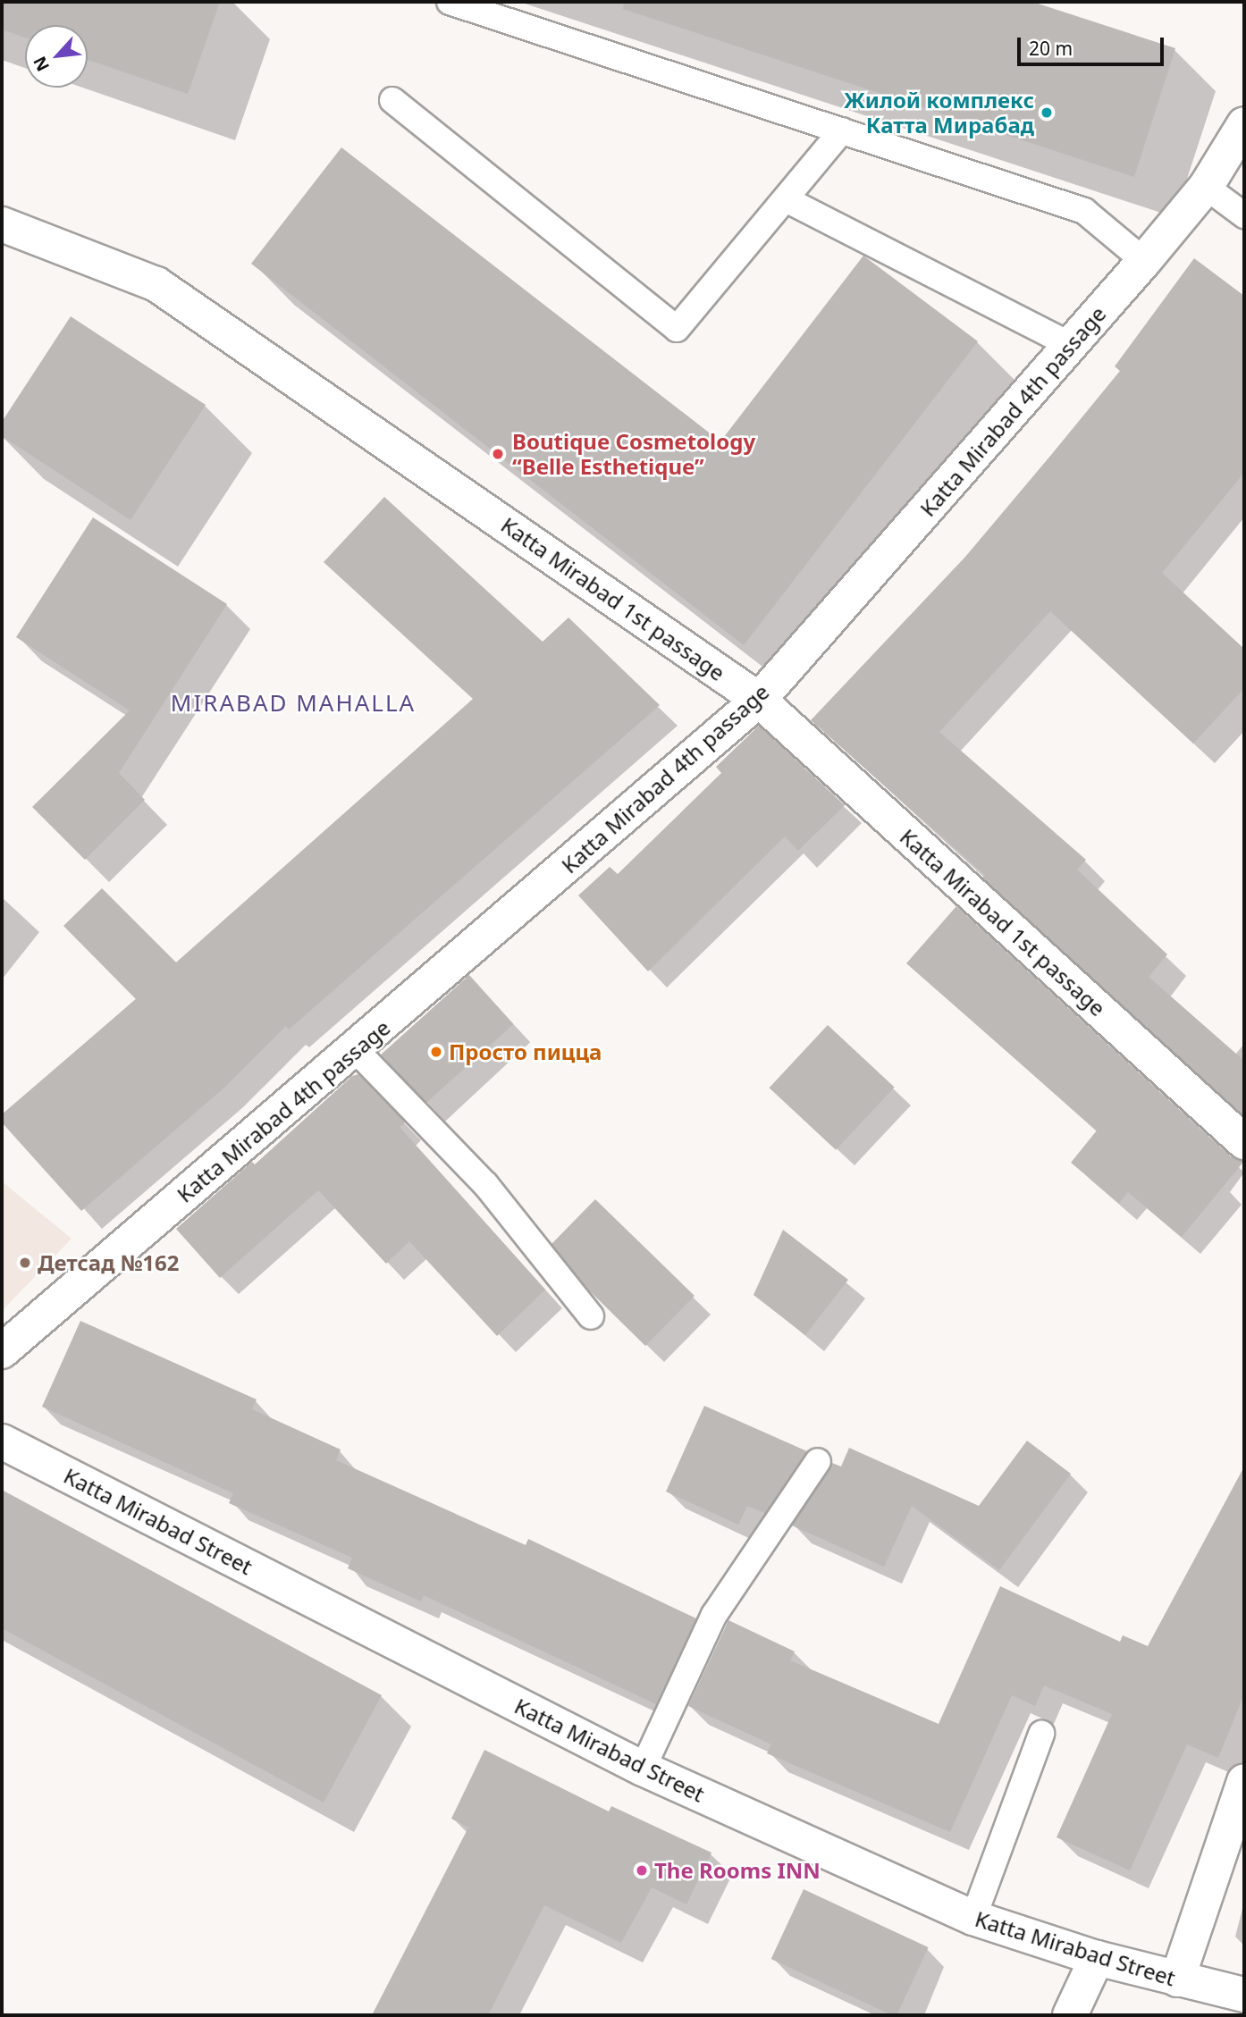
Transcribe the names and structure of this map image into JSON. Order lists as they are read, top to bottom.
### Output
{
  "streets": {
    "street": ["Katta Mirabad 4th passage", "Katta Mirabad 1st passage", "Katta Mirabad Street"]
  },
  "crossings": [
    ["Katta Mirabad 4th passage", "Katta Mirabad 1st passage"]
  ],
  "districts": ["MIRABAD MAHALLA"],
  "places": [
    "Жилой комплекс Катта Мирабад",
    "Boutique Cosmetology “Belle Esthetique”",
    "Просто пицца",
    "Детсад №162",
    "The Rooms INN"
  ],
  "scale_bar": "20 m",
  "north": "bottom left"
}
